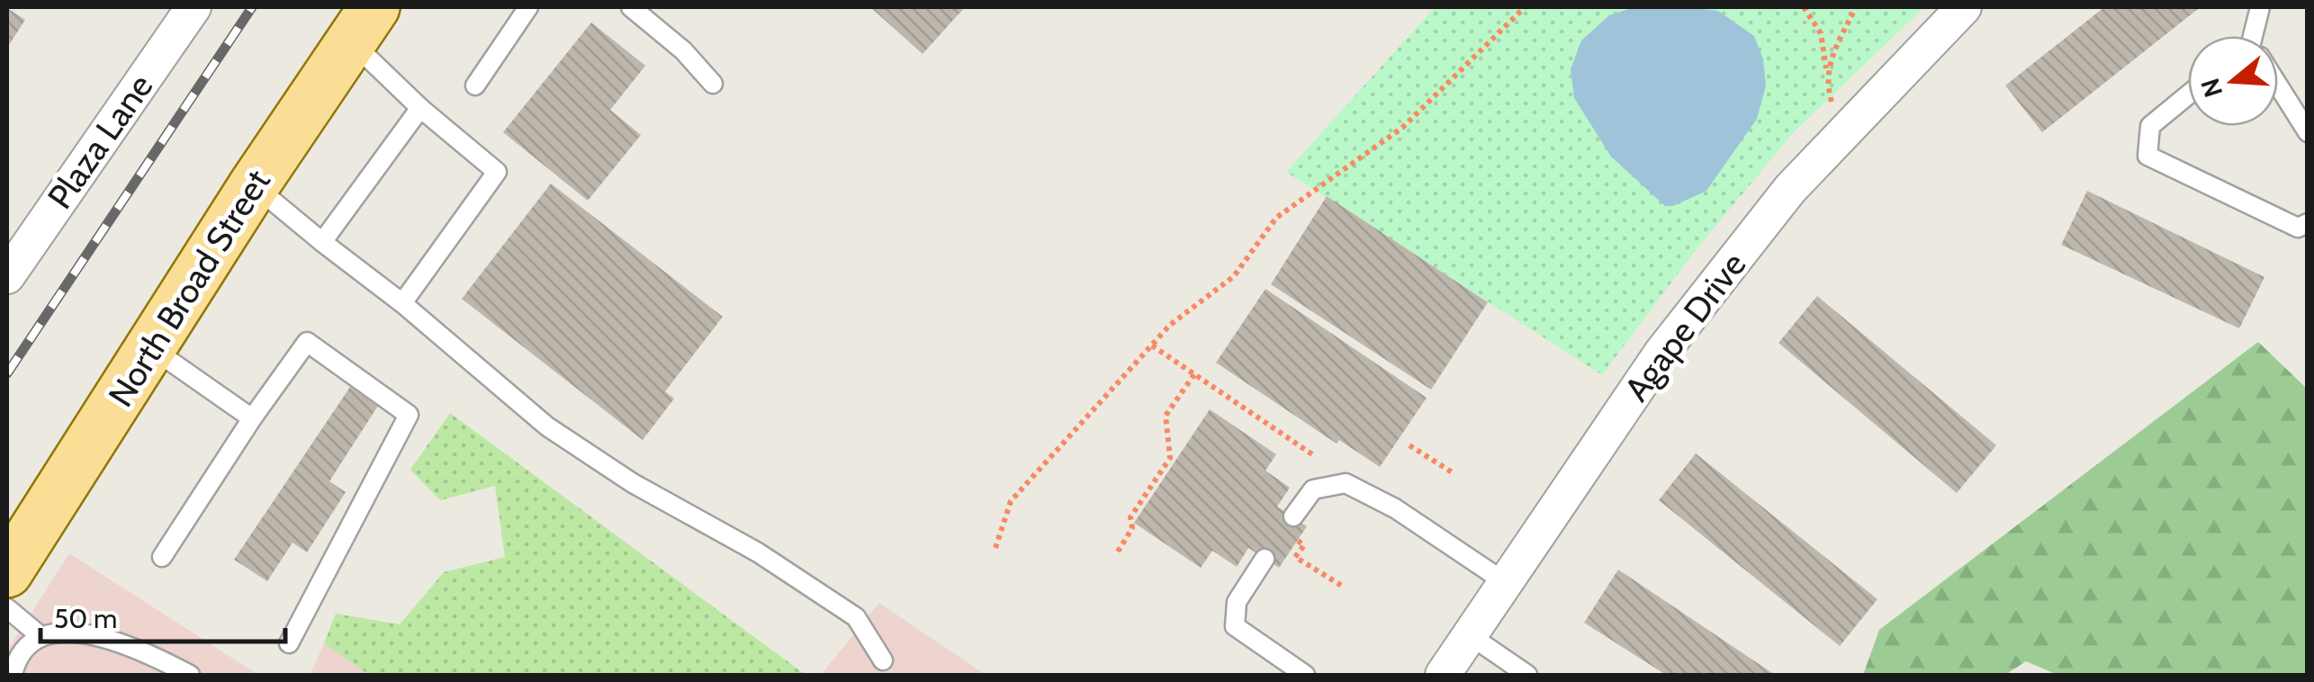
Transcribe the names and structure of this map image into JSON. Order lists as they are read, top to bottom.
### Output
{
  "streets": {
    "main road": ["North Broad Street"],
    "street": ["Plaza Lane", "Agape Drive"]
  },
  "scale_bar": "50 m",
  "north": "left"
}
